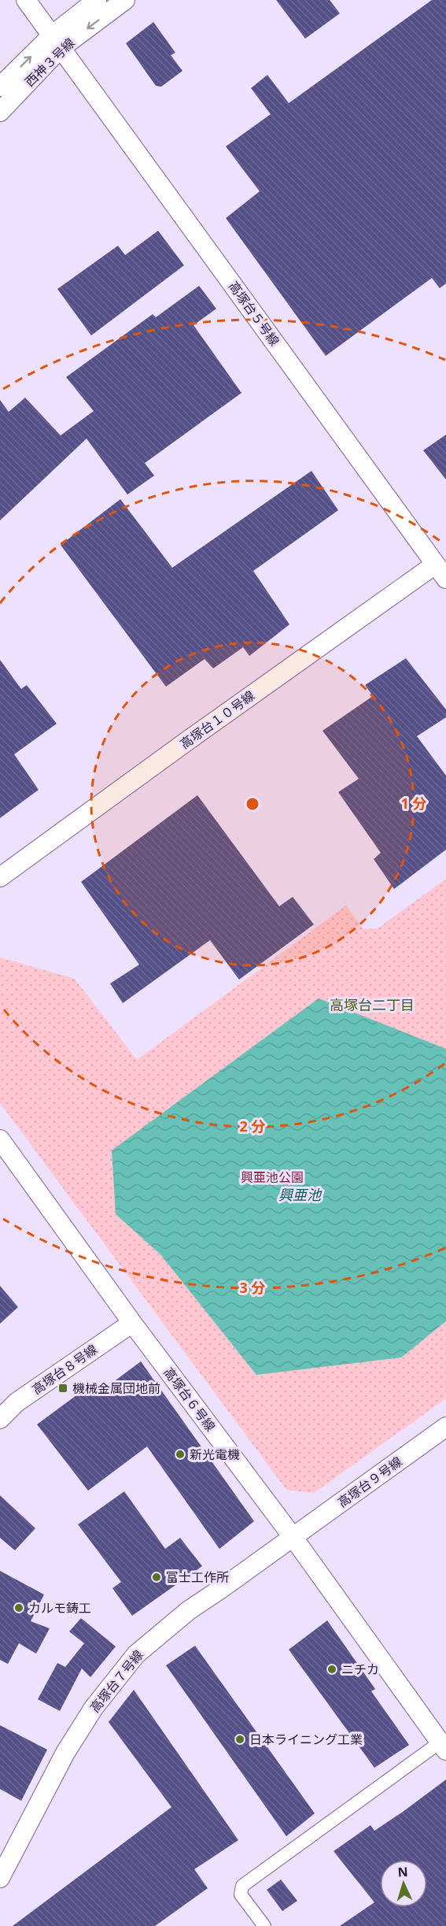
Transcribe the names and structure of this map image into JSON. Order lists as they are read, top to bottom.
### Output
{
  "streets": {
    "street": [
      "西神３号線",
      "高塚台５号線",
      "高塚台１０号線",
      "高塚台８号線",
      "高塚台６号線",
      "高塚台９号線",
      "高塚台７号線"
    ]
  },
  "crossings": [
    ["西神３号線", "高塚台５号線"],
    ["高塚台５号線", "高塚台１０号線"],
    ["高塚台８号線", "高塚台６号線"],
    ["高塚台６号線", "高塚台９号線"],
    ["高塚台６号線", "高塚台７号線"],
    ["高塚台９号線", "高塚台７号線"]
  ],
  "districts": ["高塚台二丁目"],
  "water": ["興亜池"],
  "parks": ["興亜池公園"],
  "places": {
    "transit": ["機械金属団地前"],
    "other": [
      "新光電機",
      "富士工作所",
      "カルモ鋳工",
      "ニチカ",
      "日本ライニング工業"
    ]
  },
  "north": "top",
  "rings": ["1 分", "2 分", "3 分"]
}
